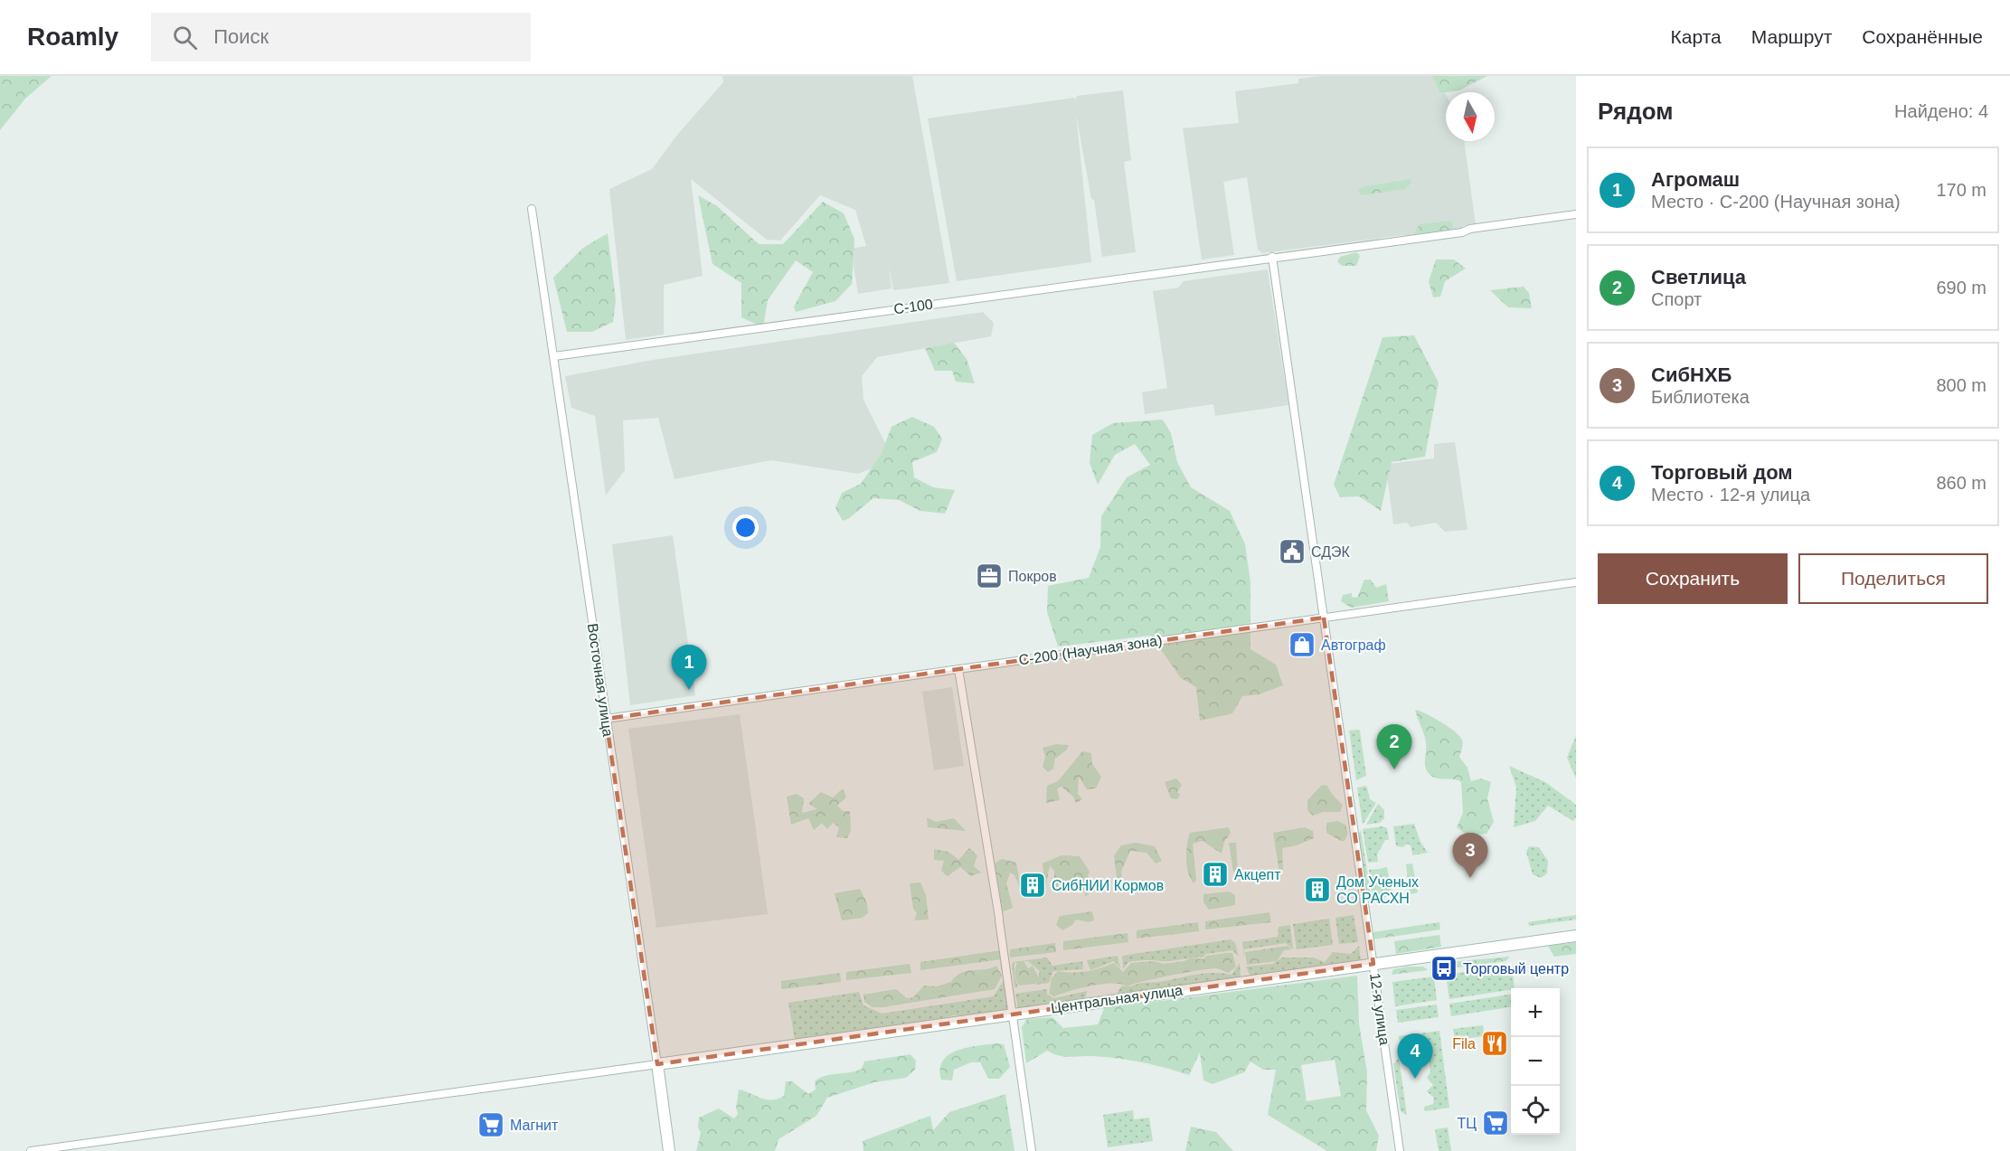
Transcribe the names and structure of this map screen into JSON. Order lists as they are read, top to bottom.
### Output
{
  "streets": {
    "main road": ["Восточная улица", "Центральная улица"],
    "street": ["С-100", "С-200 (Научная зона)", "12-я улица"]
  },
  "crossings": [
    ["С-100", "Восточная улица"],
    ["С-100", "12-я улица"],
    ["С-200 (Научная зона)", "Восточная улица"],
    ["С-200 (Научная зона)", "12-я улица"],
    ["Восточная улица", "Центральная улица"],
    ["Центральная улица", "12-я улица"]
  ],
  "places": {
    "public building": ["СДЭК"],
    "office": ["Покров"],
    "shop": ["Автограф"],
    "building": ["Акцепт", "СибНИИ Кормов", "Дом Ученых СО РАСХН"],
    "bus stop": ["Торговый центр"],
    "restaurant": ["Fila"],
    "supermarket": ["ТЦ", "Магнит"]
  },
  "north": "bottom",
  "page": {
    "header": "Roamly",
    "search": "Поиск",
    "nav": ["Карта", "Маршрут", "Сохранённые"],
    "heading": ["Рядом", "Найдено: 4"],
    "list": [
      {
        "mark": "1",
        "name": "Агромаш",
        "note": "Место · С-200 (Научная зона)",
        "value": "170 m"
      },
      {
        "mark": "2",
        "name": "Светлица",
        "note": "Спорт",
        "value": "690 m"
      },
      {
        "mark": "3",
        "name": "СибНХБ",
        "note": "Библиотека",
        "value": "800 m"
      },
      {
        "mark": "4",
        "name": "Торговый дом",
        "note": "Место · 12-я улица",
        "value": "860 m"
      }
    ],
    "buttons": ["Сохранить", "Поделиться"],
    "pins": [
      "1",
      "2",
      "3",
      "4"
    ],
    "map_buttons": ["+", "−"]
  }
}
